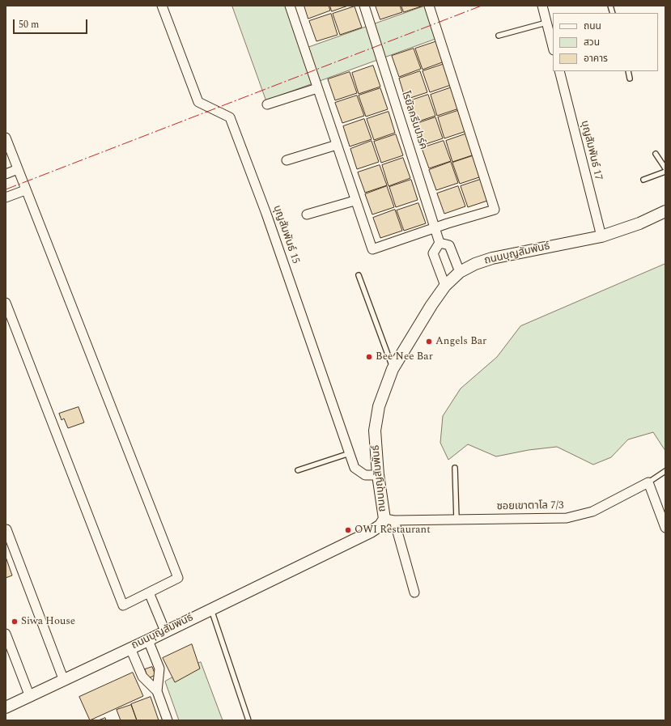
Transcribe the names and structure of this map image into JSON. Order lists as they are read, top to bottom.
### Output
{
  "streets": {
    "street": [
      "โรยัลกรีนปาร์ค",
      "บุญสัมพันธ์ 17",
      "บุญสัมพันธ์ 15",
      "ถนนบุญสัมพันธ์",
      "ซอยเขาตาโล 7/3"
    ]
  },
  "crossings": [
    ["บุญสัมพันธ์ 17", "ถนนบุญสัมพันธ์"],
    ["บุญสัมพันธ์ 15", "ถนนบุญสัมพันธ์"],
    ["ถนนบุญสัมพันธ์", "ซอยเขาตาโล 7/3"]
  ],
  "places": [
    "Angels Bar",
    "Bee Nee Bar",
    "OWI Restaurant",
    "Siwa House"
  ],
  "legend": ["ถนน", "สวน", "อาคาร"],
  "scale_bar": "50 m"
}
